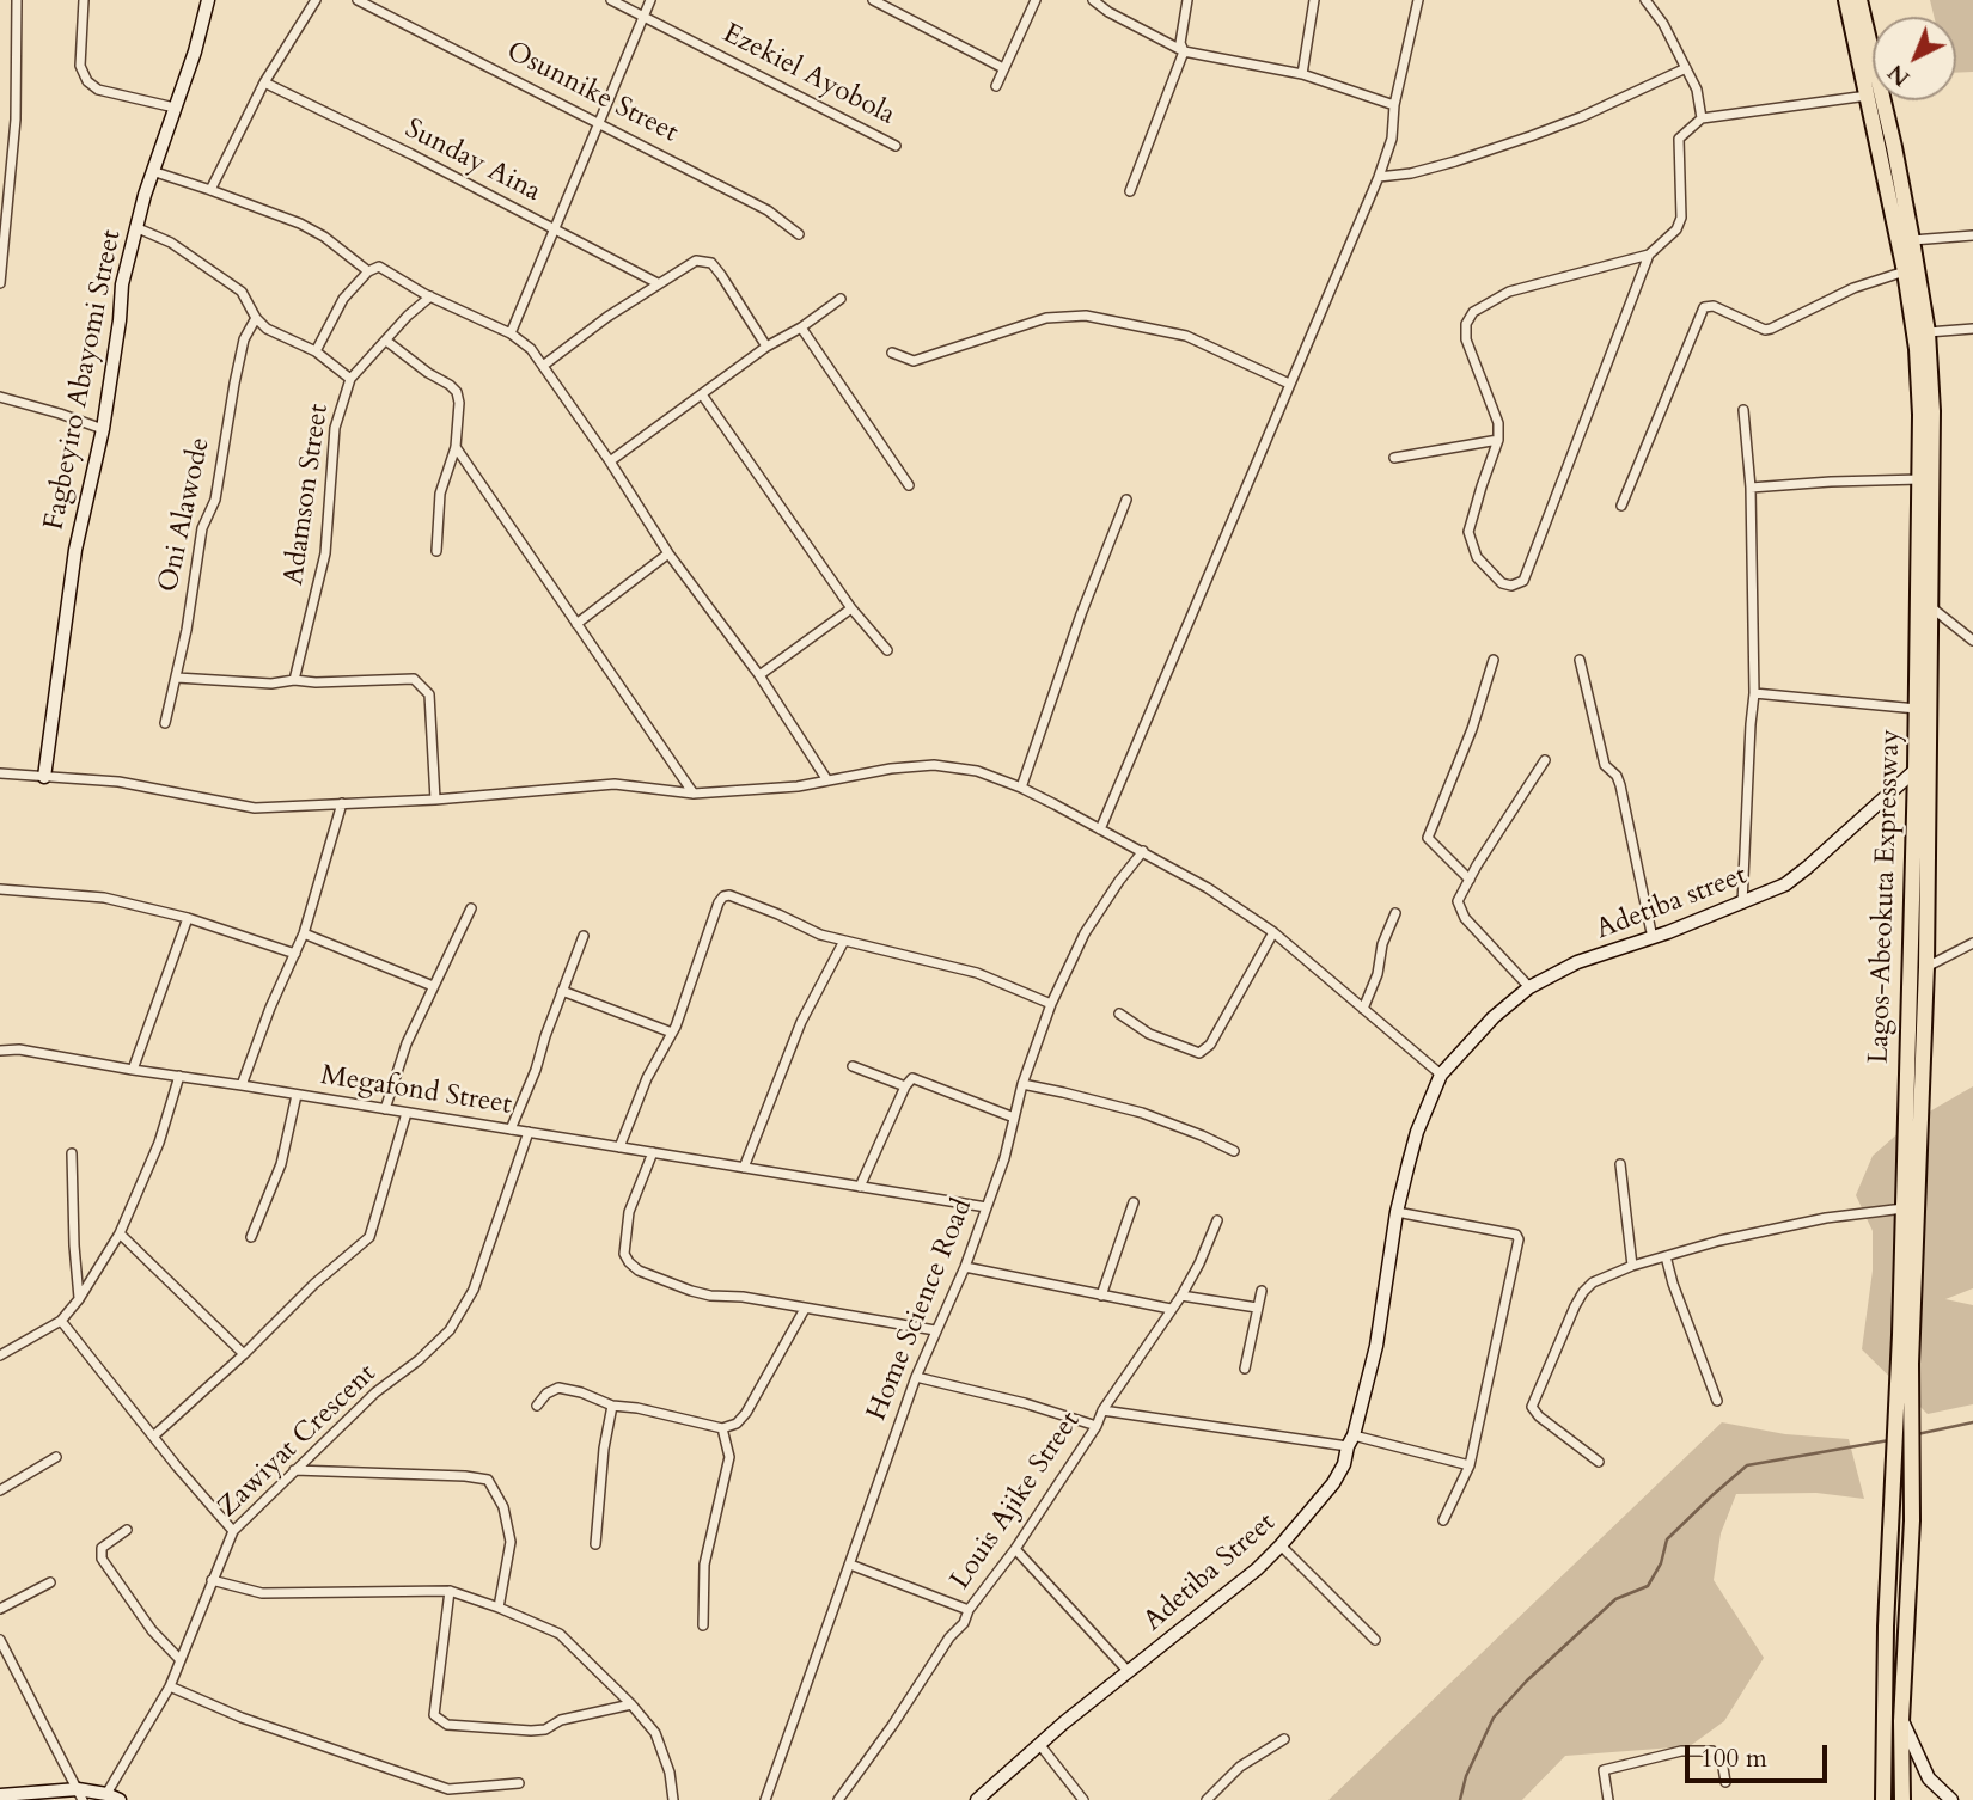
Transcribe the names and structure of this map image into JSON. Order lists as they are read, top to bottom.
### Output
{
  "streets": {
    "highway": ["Lagos-Abeokuta Expressway"],
    "street": [
      "Ezekiel Ayobola",
      "Osunnike Street",
      "Sunday Aina",
      "Fagbeyiro Abayomi Street",
      "Adamson Street",
      "Oni Alawode",
      "Adetiba street",
      "Megafond Street",
      "Home Science Road",
      "Zawiyat Crescent",
      "Louis Ajike Street",
      "Adetiba Street"
    ]
  },
  "crossings": [
    ["Lagos-Abeokuta Expressway", "Adetiba street"],
    ["Adetiba street", "Adetiba Street"],
    ["Megafond Street", "Home Science Road"],
    ["Megafond Street", "Zawiyat Crescent"]
  ],
  "scale_bar": "100 m",
  "north": "bottom left"
}
